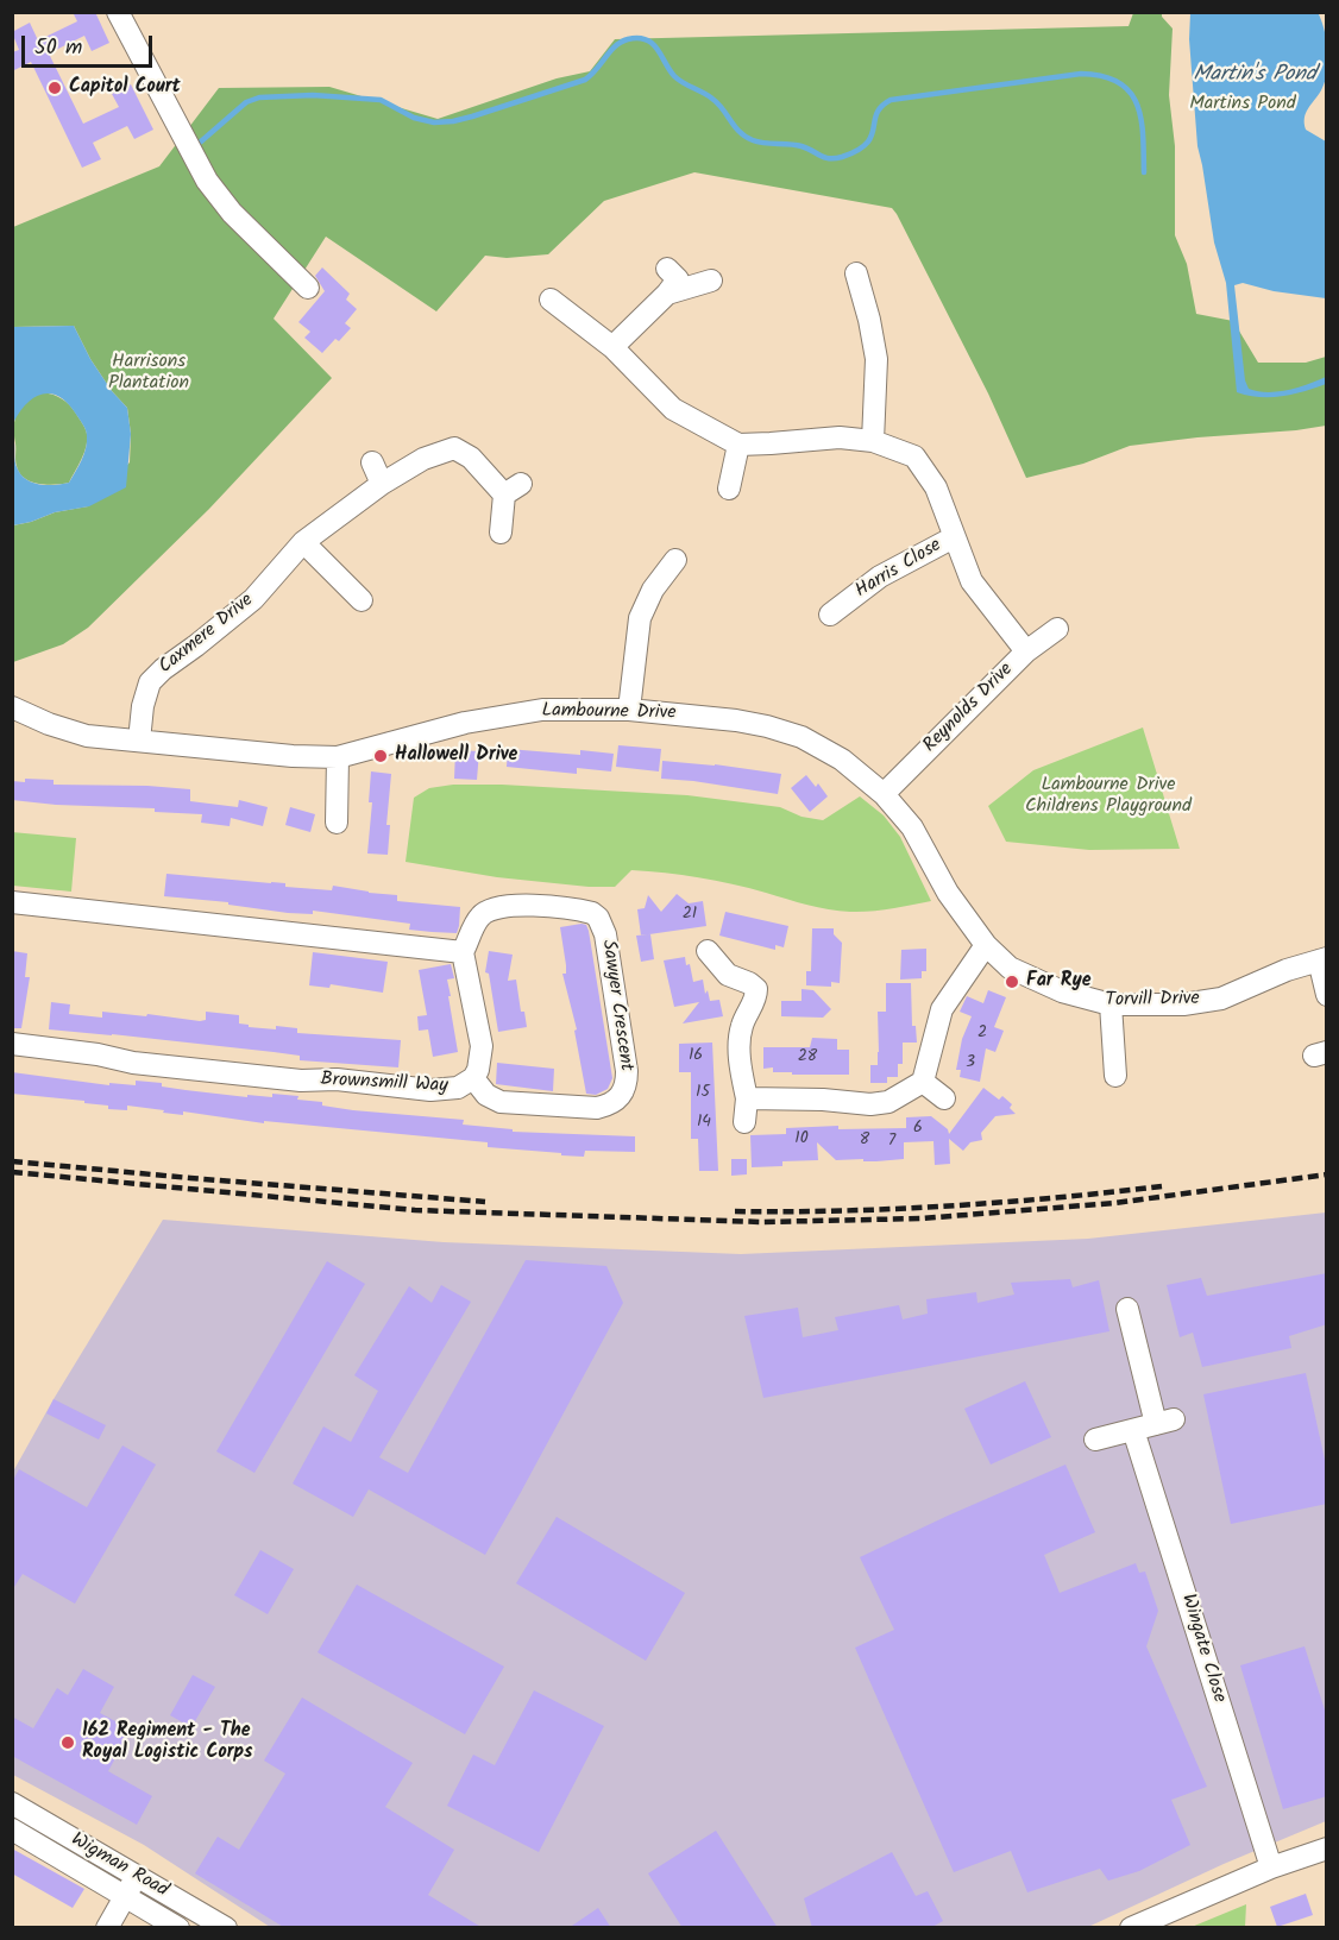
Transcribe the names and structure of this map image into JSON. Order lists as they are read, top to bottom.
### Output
{
  "streets": {
    "street": [
      "Harris Close",
      "Caxmere Drive",
      "Reynolds Drive",
      "Lambourne Drive",
      "Torvill Drive",
      "Sawyer Crescent",
      "Brownsmill Way",
      "Wingate Close",
      "Wigman Road"
    ]
  },
  "crossings": [
    ["Caxmere Drive", "Lambourne Drive"],
    ["Reynolds Drive", "Lambourne Drive"],
    ["Lambourne Drive", "Torvill Drive"],
    ["Sawyer Crescent", "Brownsmill Way"]
  ],
  "water": ["Martin's Pond"],
  "parks": ["Martins Pond", "Harrisons Plantation", "Lambourne Drive Childrens Playground"],
  "places": [
    "Capitol Court",
    "Hallowell Drive",
    "Far Rye",
    "162 Regiment - The Royal Logistic Corps"
  ],
  "house_numbers": [
    "21",
    "2",
    "16",
    "28",
    "3",
    "15",
    "14",
    "6",
    "10",
    "8",
    "7"
  ],
  "scale_bar": "50 m"
}
